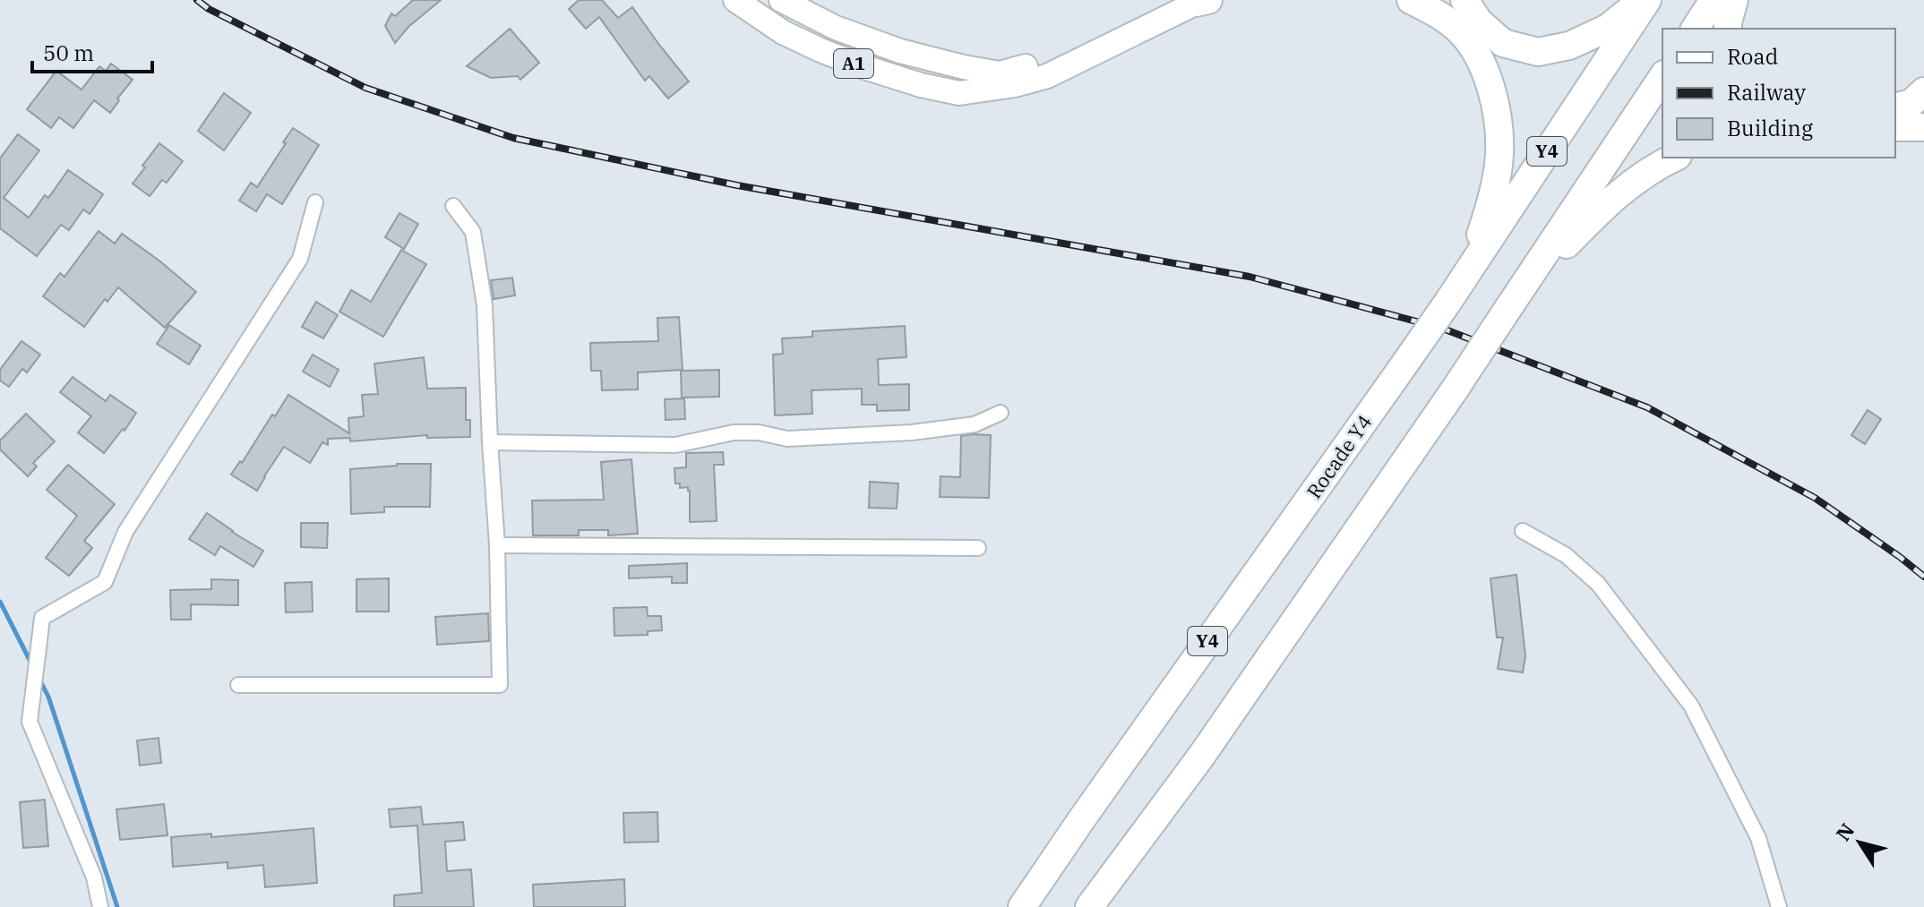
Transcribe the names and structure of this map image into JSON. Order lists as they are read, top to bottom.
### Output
{
  "streets": {
    "highway": ["Y4", "Rocade Y4"],
    "main road": ["A1"]
  },
  "legend": ["Road", "Railway", "Building"],
  "scale_bar": "50 m",
  "north": "top left"
}
